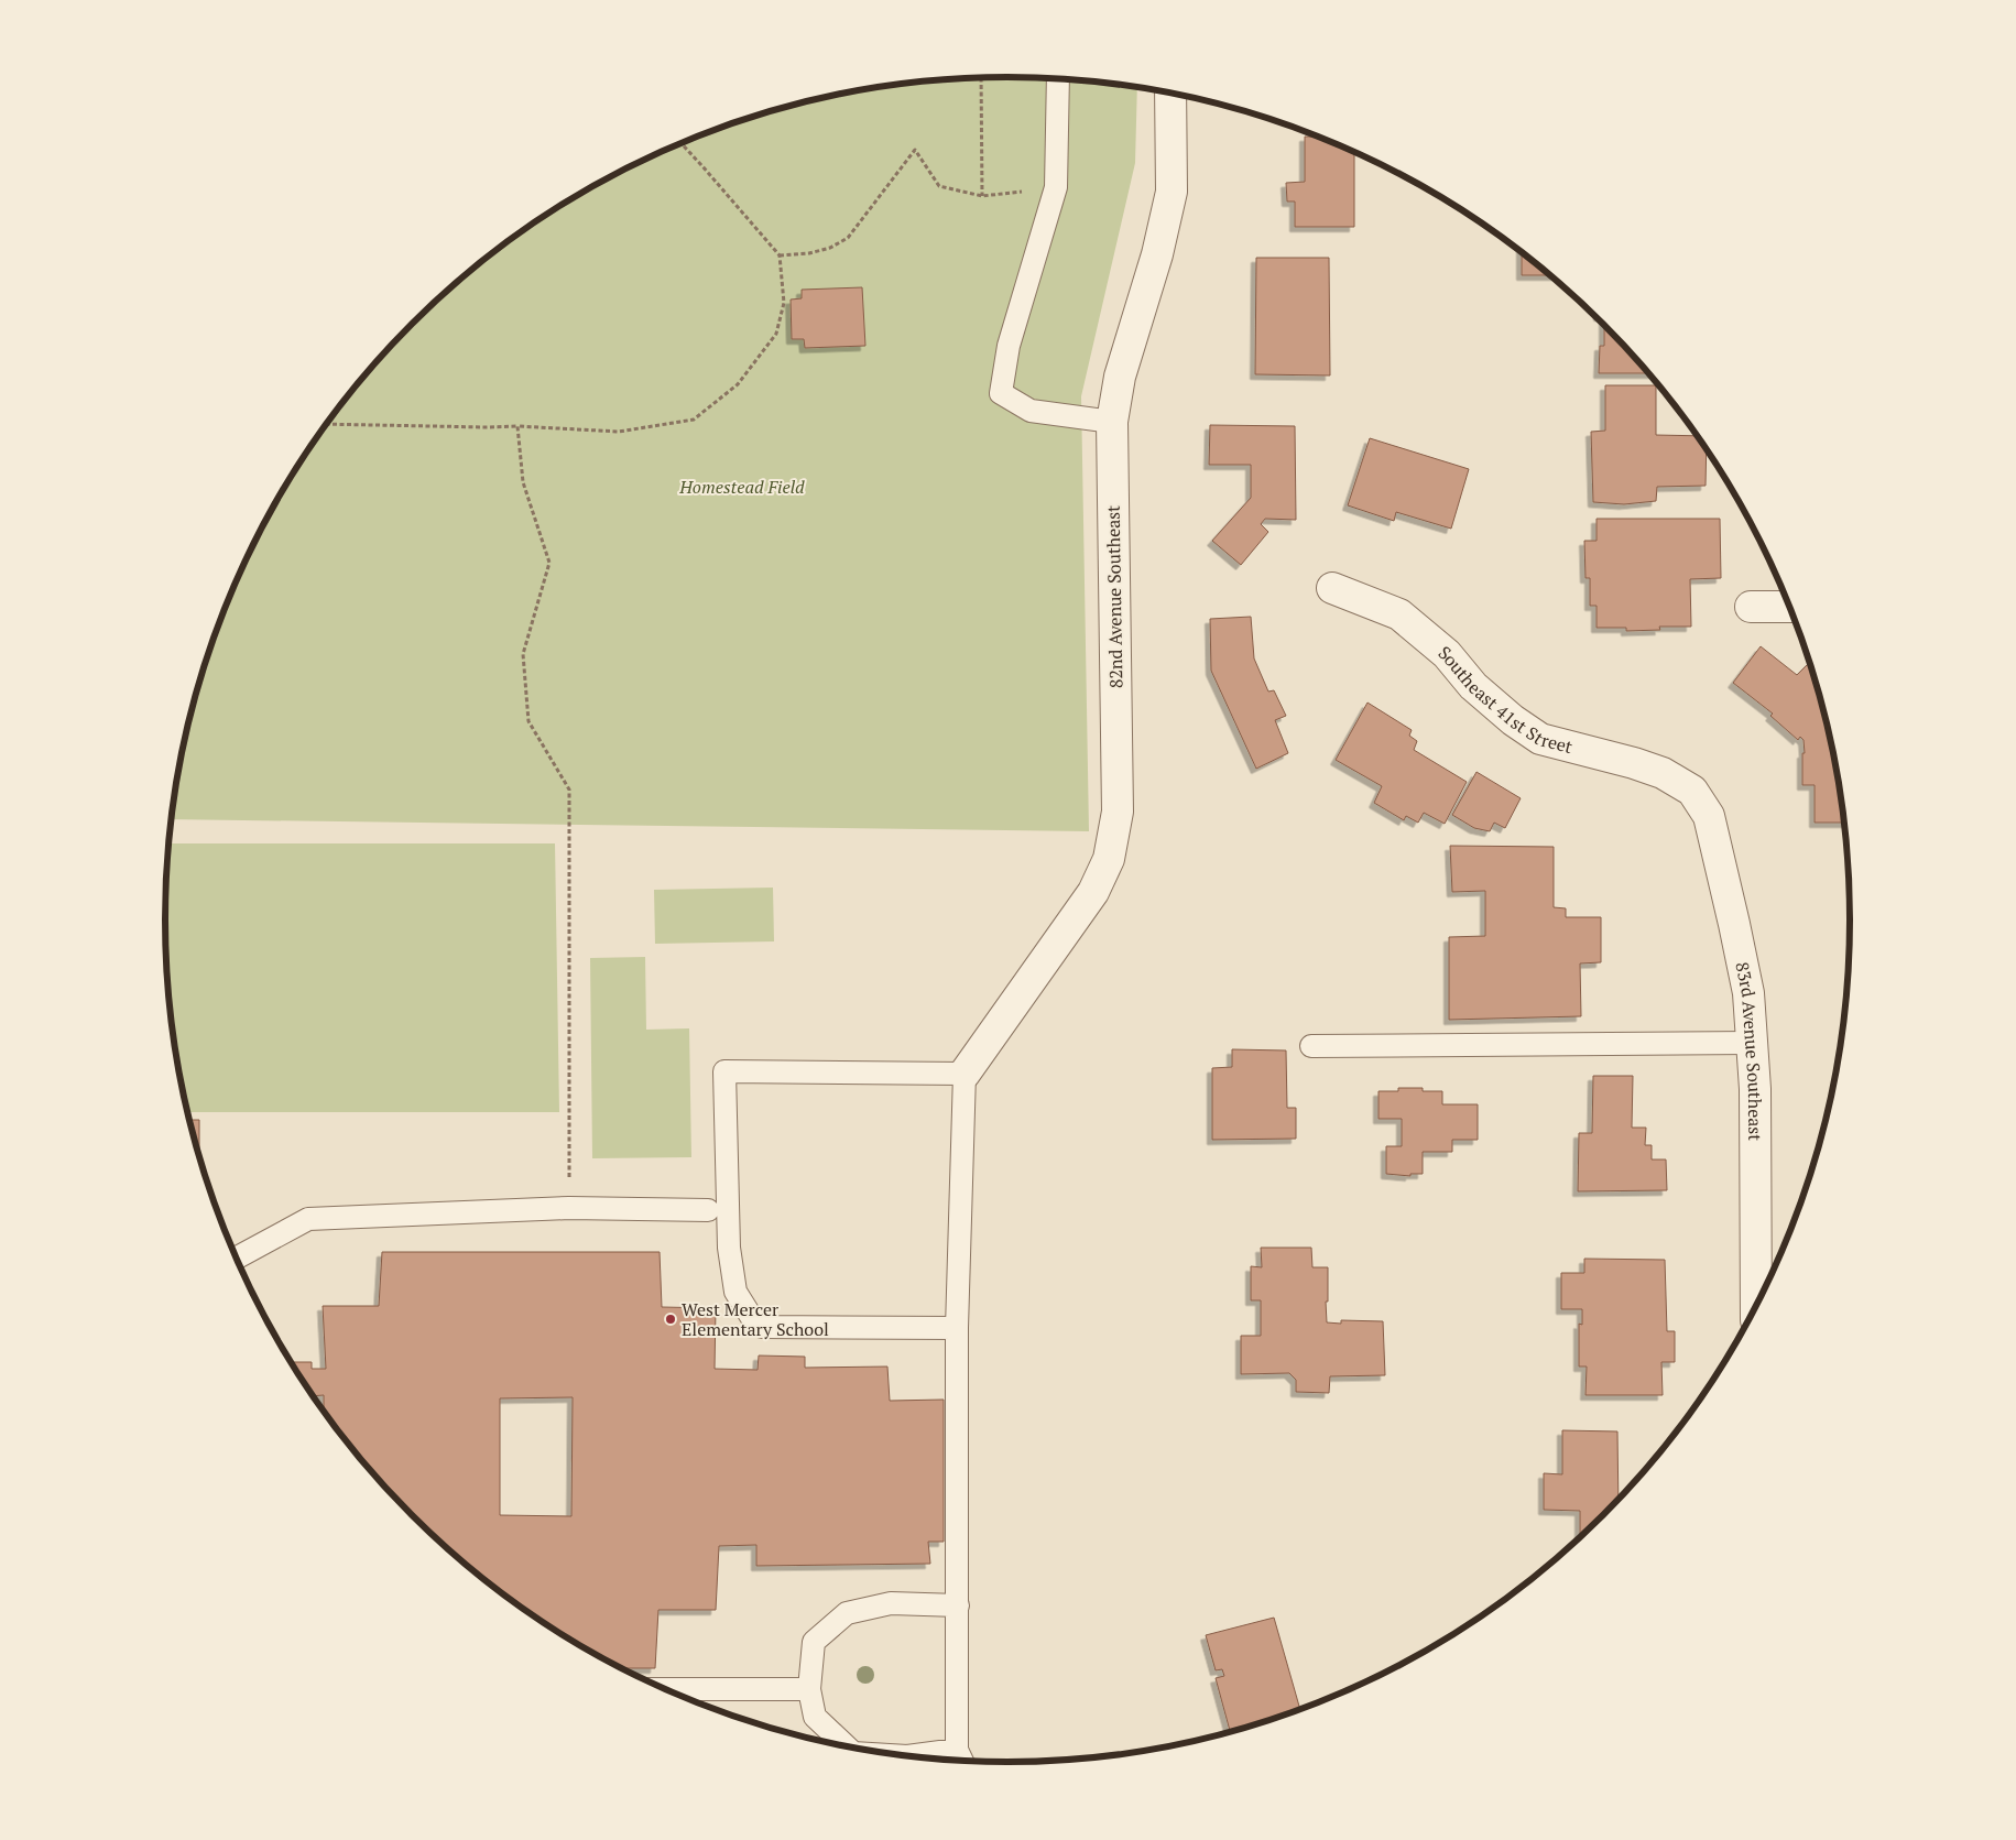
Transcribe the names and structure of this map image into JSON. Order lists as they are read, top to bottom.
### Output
{
  "streets": {
    "street": ["82nd Avenue Southeast", "Southeast 41st Street", "83rd Avenue Southeast"]
  },
  "crossings": [
    ["Southeast 41st Street", "83rd Avenue Southeast"]
  ],
  "parks": ["Homestead Field"],
  "places": ["West Mercer Elementary School"]
}
